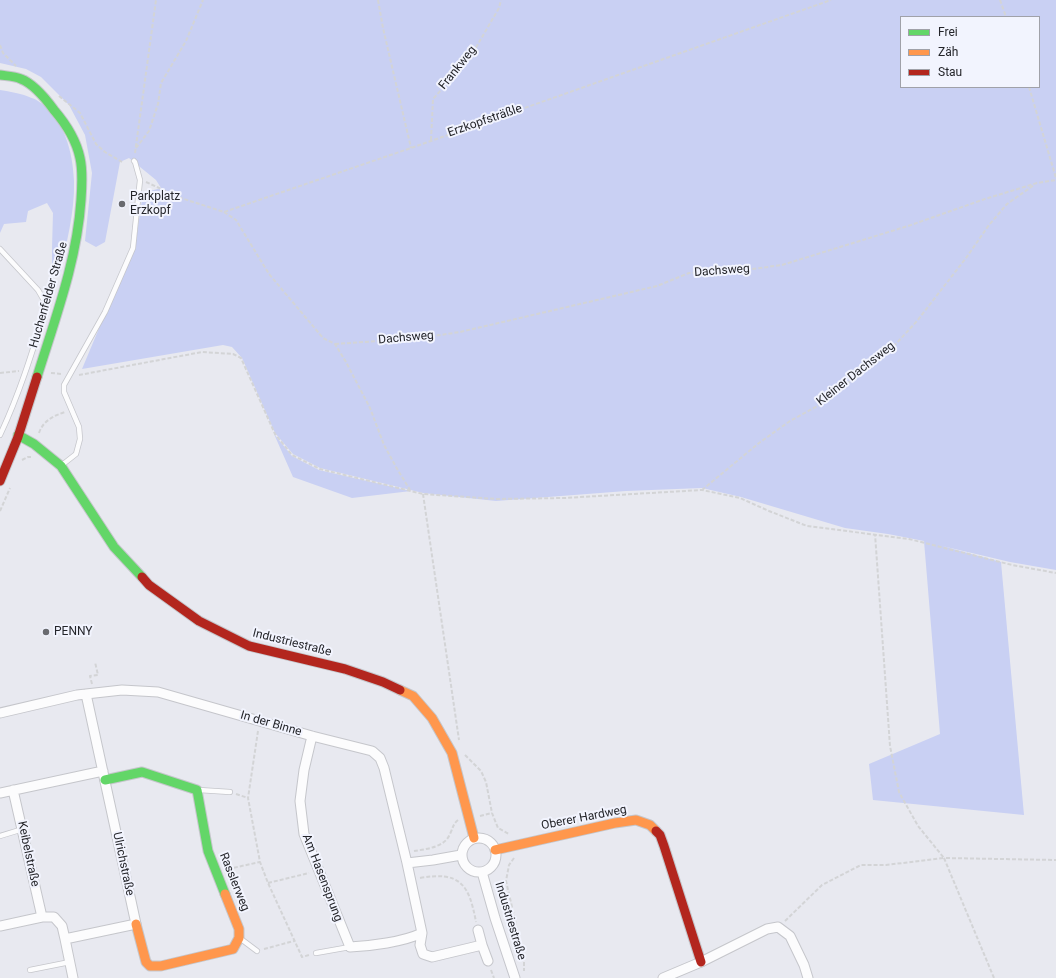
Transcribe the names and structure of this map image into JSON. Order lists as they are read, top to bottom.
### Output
{
  "streets": {
    "street": [
      "Huchenfelder Straße",
      "Industriestraße",
      "In der Binne",
      "Oberer Hardweg",
      "Keibelstraße",
      "Ulrichstraße",
      "Am Hasensprung",
      "Rasslerweg"
    ],
    "path": [
      "Frankweg",
      "Erzkopfsträßle",
      "Dachsweg",
      "Kleiner Dachsweg"
    ]
  },
  "crossings": [
    ["Frankweg", "Erzkopfsträßle"],
    ["Dachsweg", "Kleiner Dachsweg"],
    ["Huchenfelder Straße", "Industriestraße"],
    ["Industriestraße", "Oberer Hardweg"],
    ["In der Binne", "Ulrichstraße"],
    ["In der Binne", "Am Hasensprung"]
  ],
  "places": ["Parkplatz Erzkopf", "PENNY"],
  "legend": ["Frei", "Zäh", "Stau"]
}
